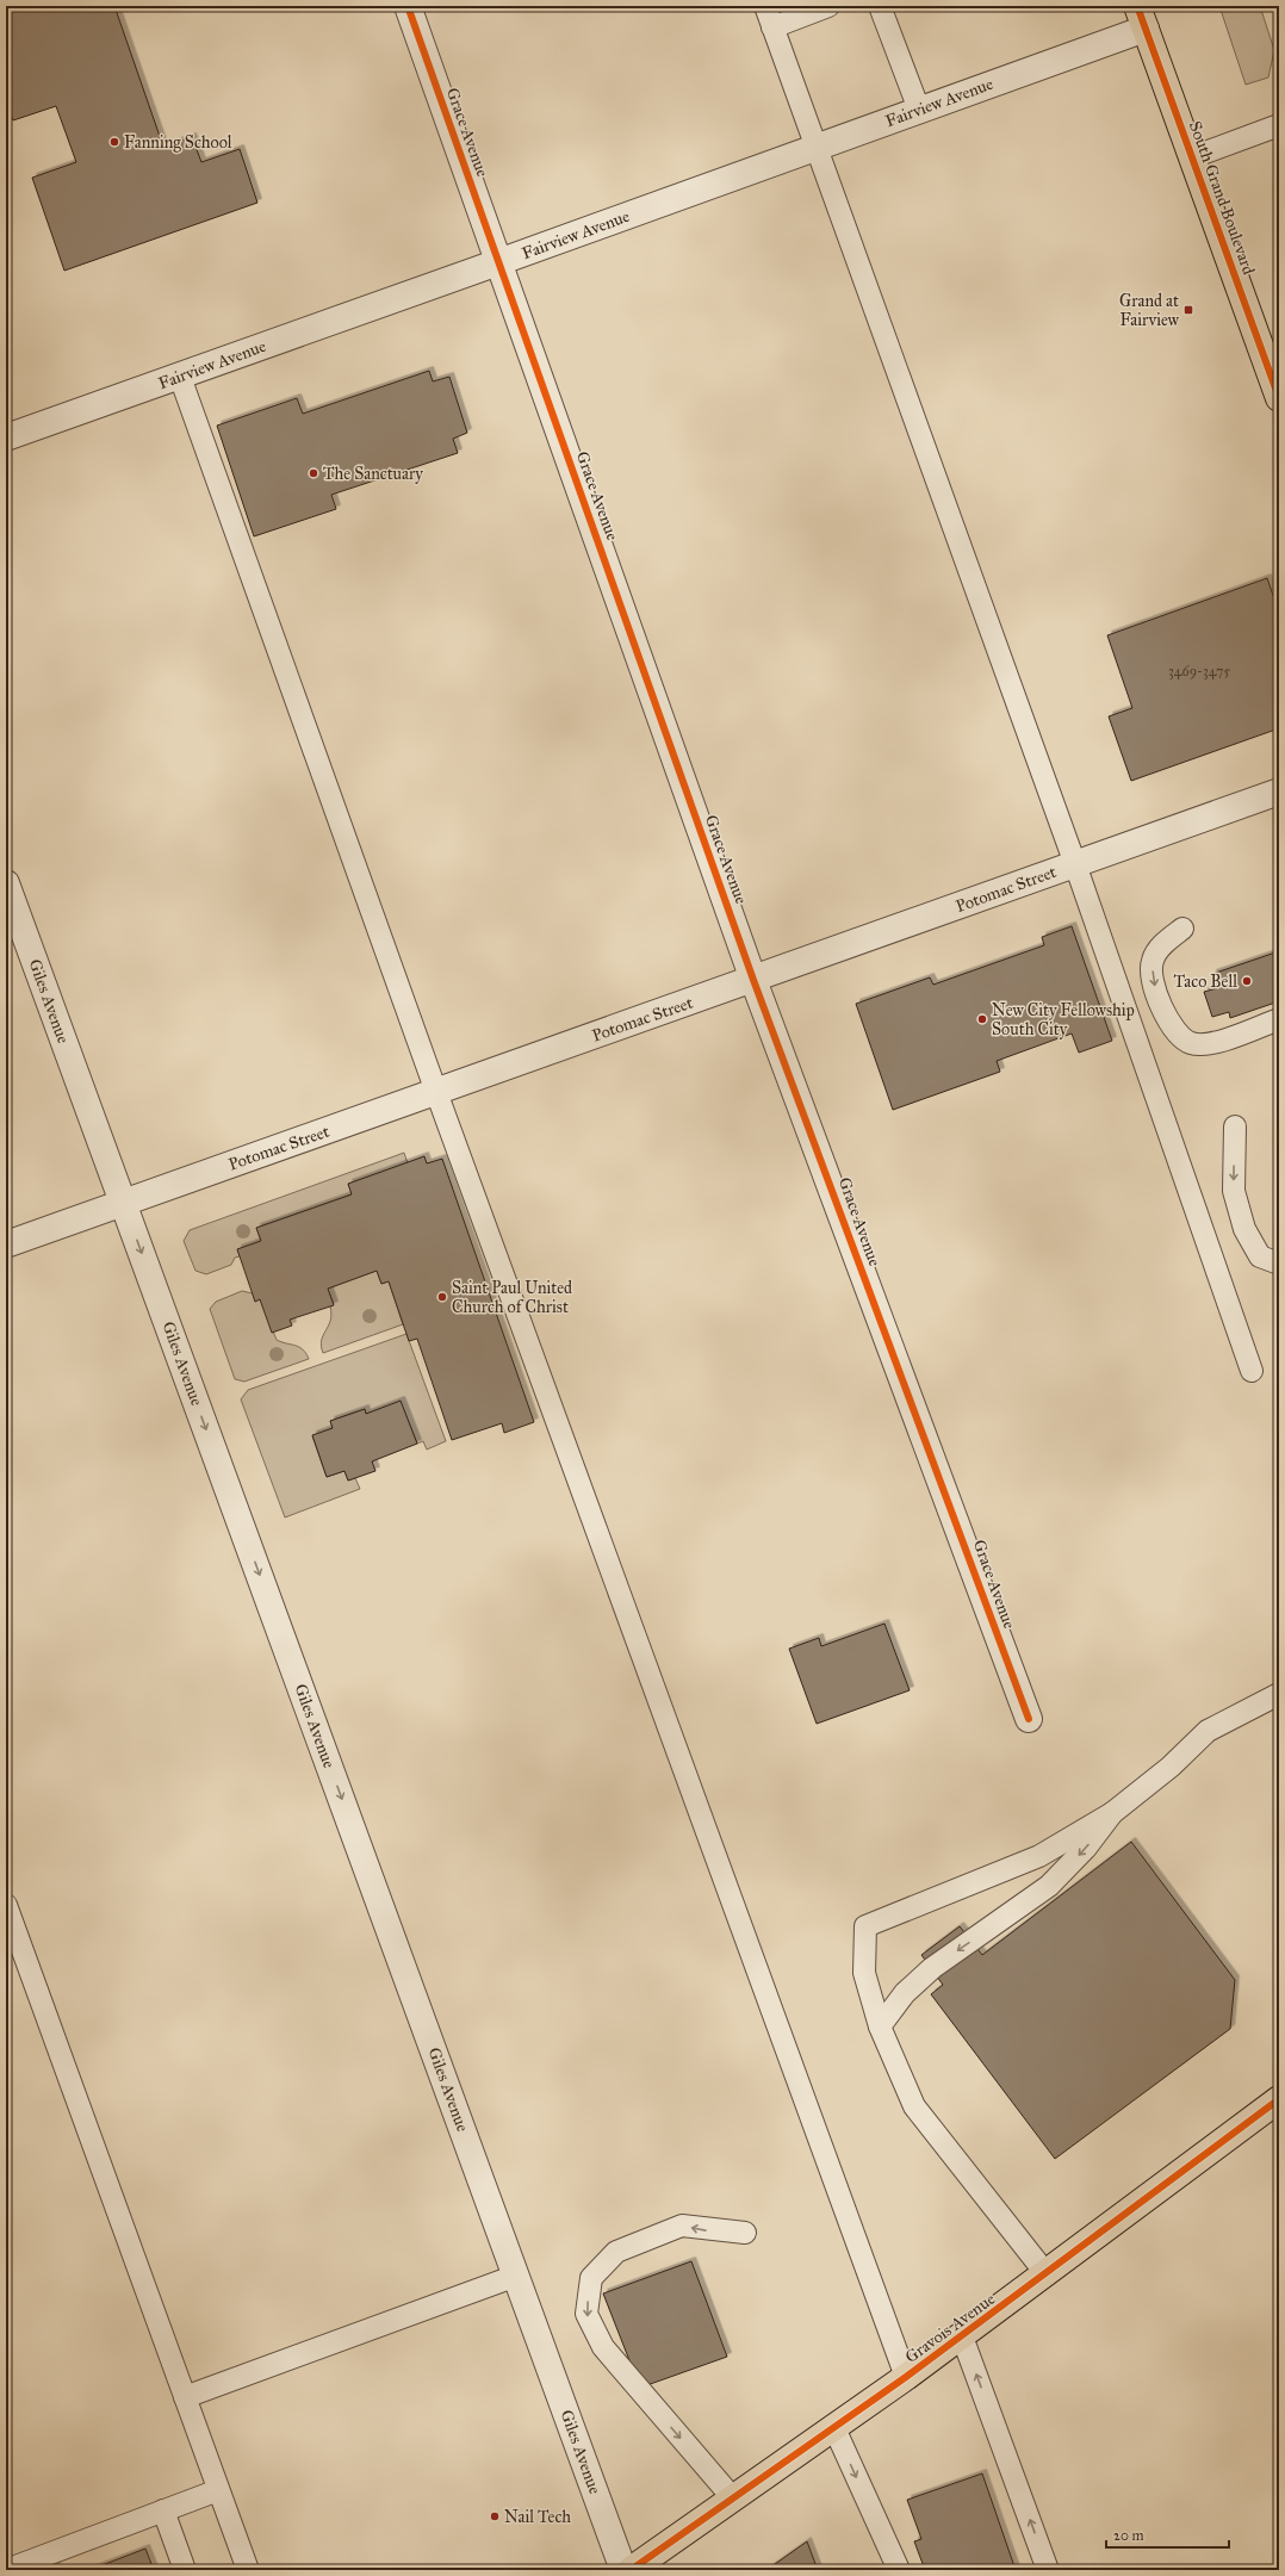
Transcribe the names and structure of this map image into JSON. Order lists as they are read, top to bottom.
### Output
{
  "streets": {
    "main road": ["South Grand Boulevard", "Gravois Avenue"],
    "street": [
      "Fairview Avenue",
      "Grace Avenue",
      "Potomac Street",
      "Giles Avenue"
    ]
  },
  "crossings": [
    ["Fairview Avenue", "Grace Avenue"],
    ["Fairview Avenue", "South Grand Boulevard"],
    ["Grace Avenue", "Potomac Street"],
    ["Potomac Street", "Giles Avenue"]
  ],
  "one_way": ["Giles Avenue"],
  "places": {
    "other": [
      "Fanning School",
      "The Sanctuary",
      "Taco Bell",
      "New City Fellowship South City",
      "Saint Paul United Church of Christ",
      "Nail Tech"
    ],
    "transit": ["Grand at Fairview"]
  },
  "house_numbers": ["3469-3475"],
  "scale_bar": "20 m"
}
